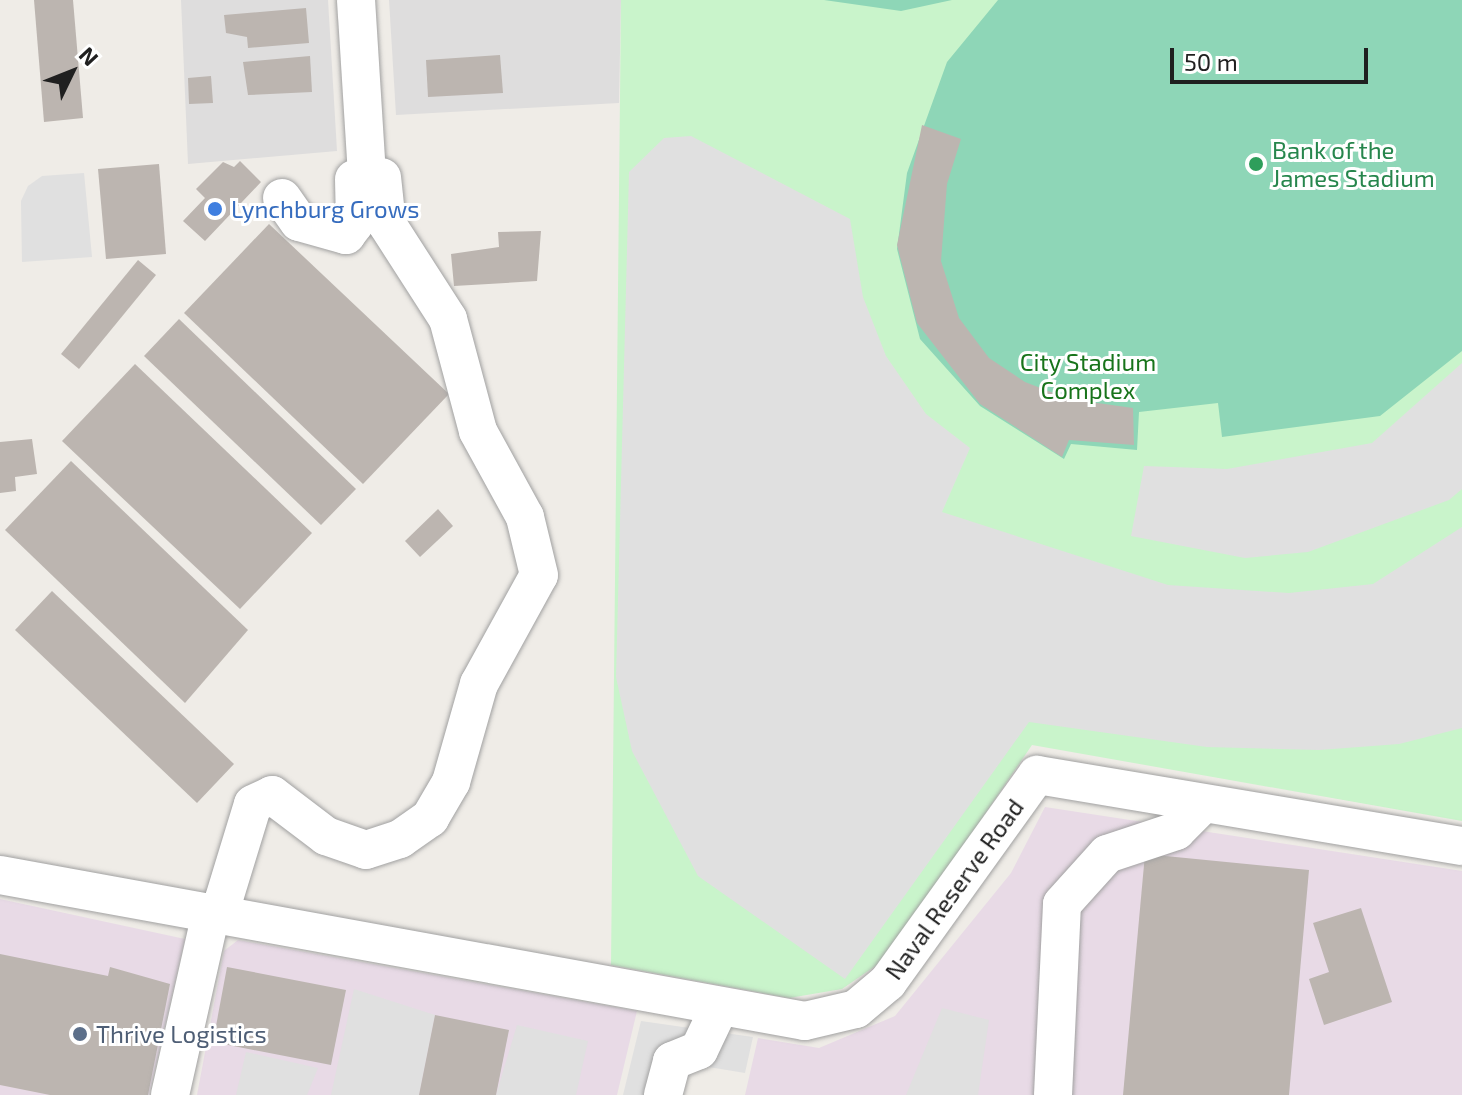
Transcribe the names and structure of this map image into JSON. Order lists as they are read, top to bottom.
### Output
{
  "streets": {
    "street": ["Naval Reserve Road"]
  },
  "parks": ["City Stadium Complex"],
  "places": ["Bank of the James Stadium", "Lynchburg Grows", "Thrive Logistics"],
  "scale_bar": "50 m",
  "north": "top right"
}
